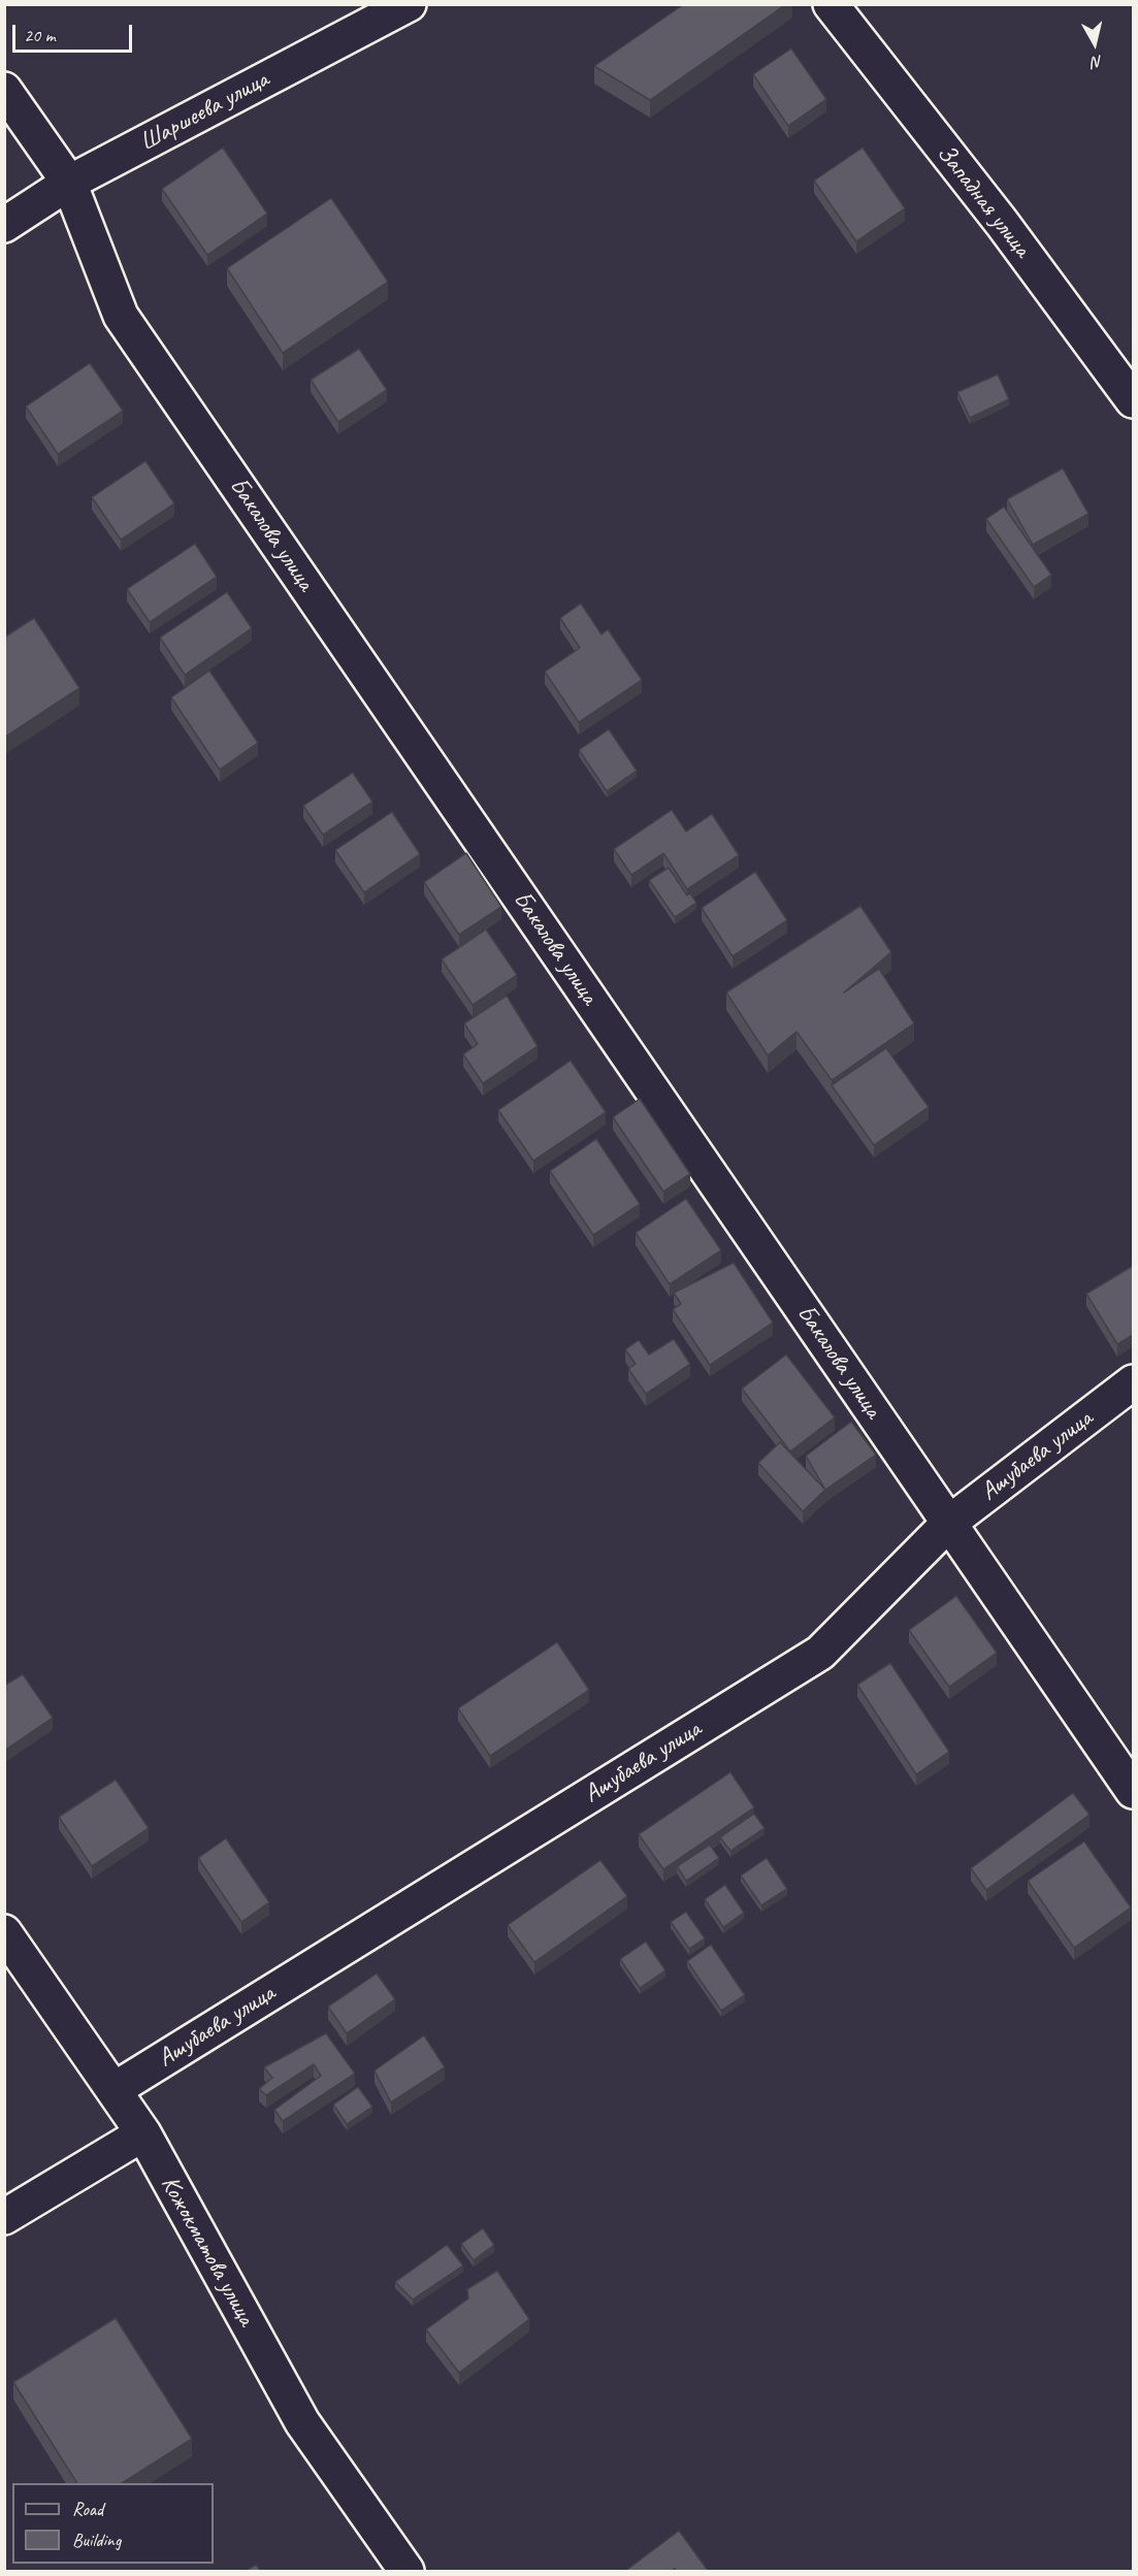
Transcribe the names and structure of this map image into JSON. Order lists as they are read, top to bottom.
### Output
{
  "streets": {
    "street": [
      "Шаршеева улица",
      "Западная улица",
      "Бакалова улица",
      "Ашубаева улица",
      "Кожокматова улица"
    ]
  },
  "crossings": [
    ["Шаршеева улица", "Бакалова улица"],
    ["Бакалова улица", "Ашубаева улица"],
    ["Ашубаева улица", "Кожокматова улица"]
  ],
  "legend": ["Road", "Building"],
  "scale_bar": "20 m",
  "north": "bottom"
}
